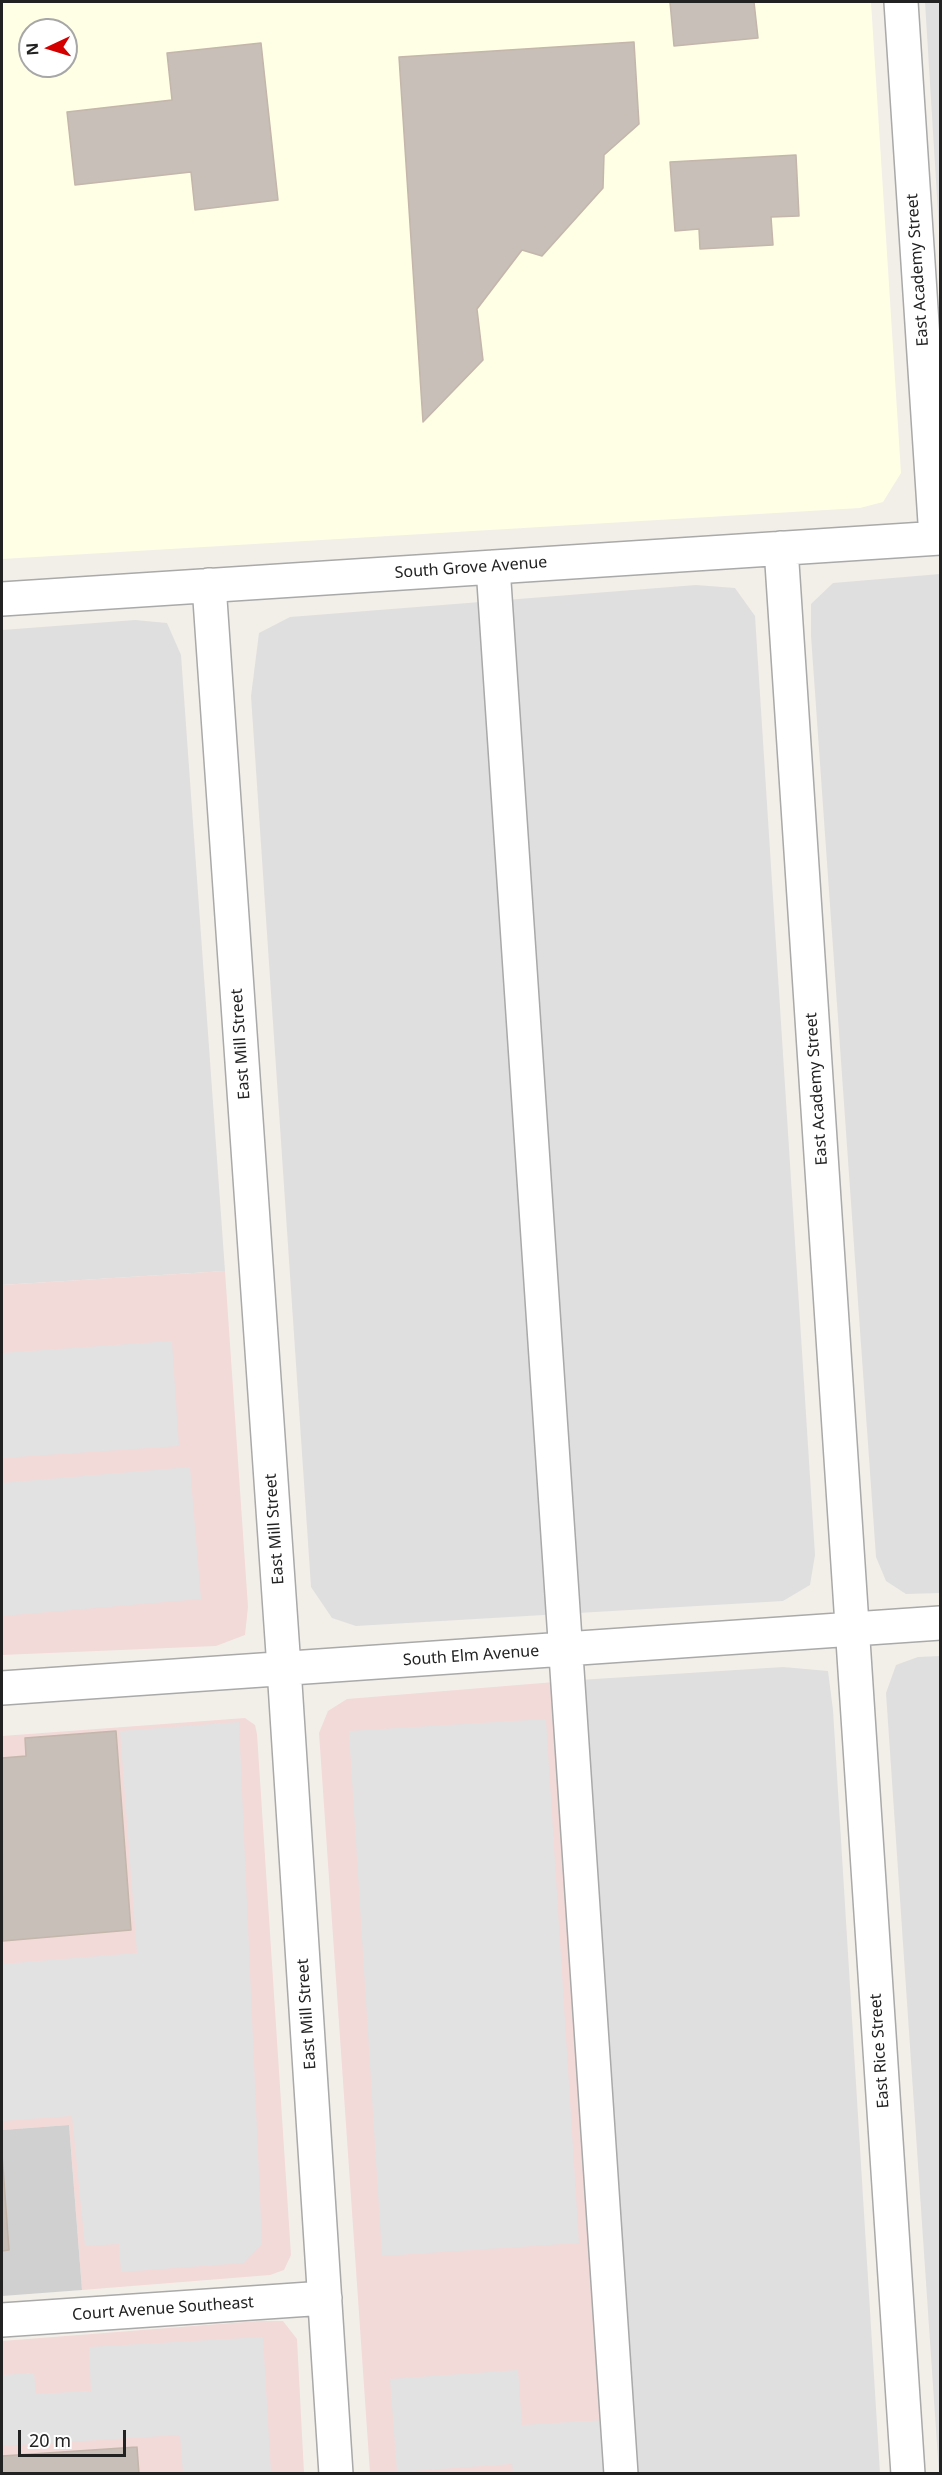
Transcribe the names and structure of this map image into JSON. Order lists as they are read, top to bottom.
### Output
{
  "streets": {
    "street": [
      "East Academy Street",
      "South Grove Avenue",
      "East Mill Street",
      "South Elm Avenue",
      "East Rice Street",
      "Court Avenue Southeast"
    ]
  },
  "crossings": [
    ["East Academy Street", "South Grove Avenue"],
    ["East Academy Street", "South Elm Avenue"],
    ["East Academy Street", "East Rice Street"],
    ["South Grove Avenue", "East Mill Street"],
    ["East Mill Street", "South Elm Avenue"],
    ["East Mill Street", "Court Avenue Southeast"],
    ["South Elm Avenue", "East Rice Street"]
  ],
  "scale_bar": "20 m",
  "north": "left"
}
